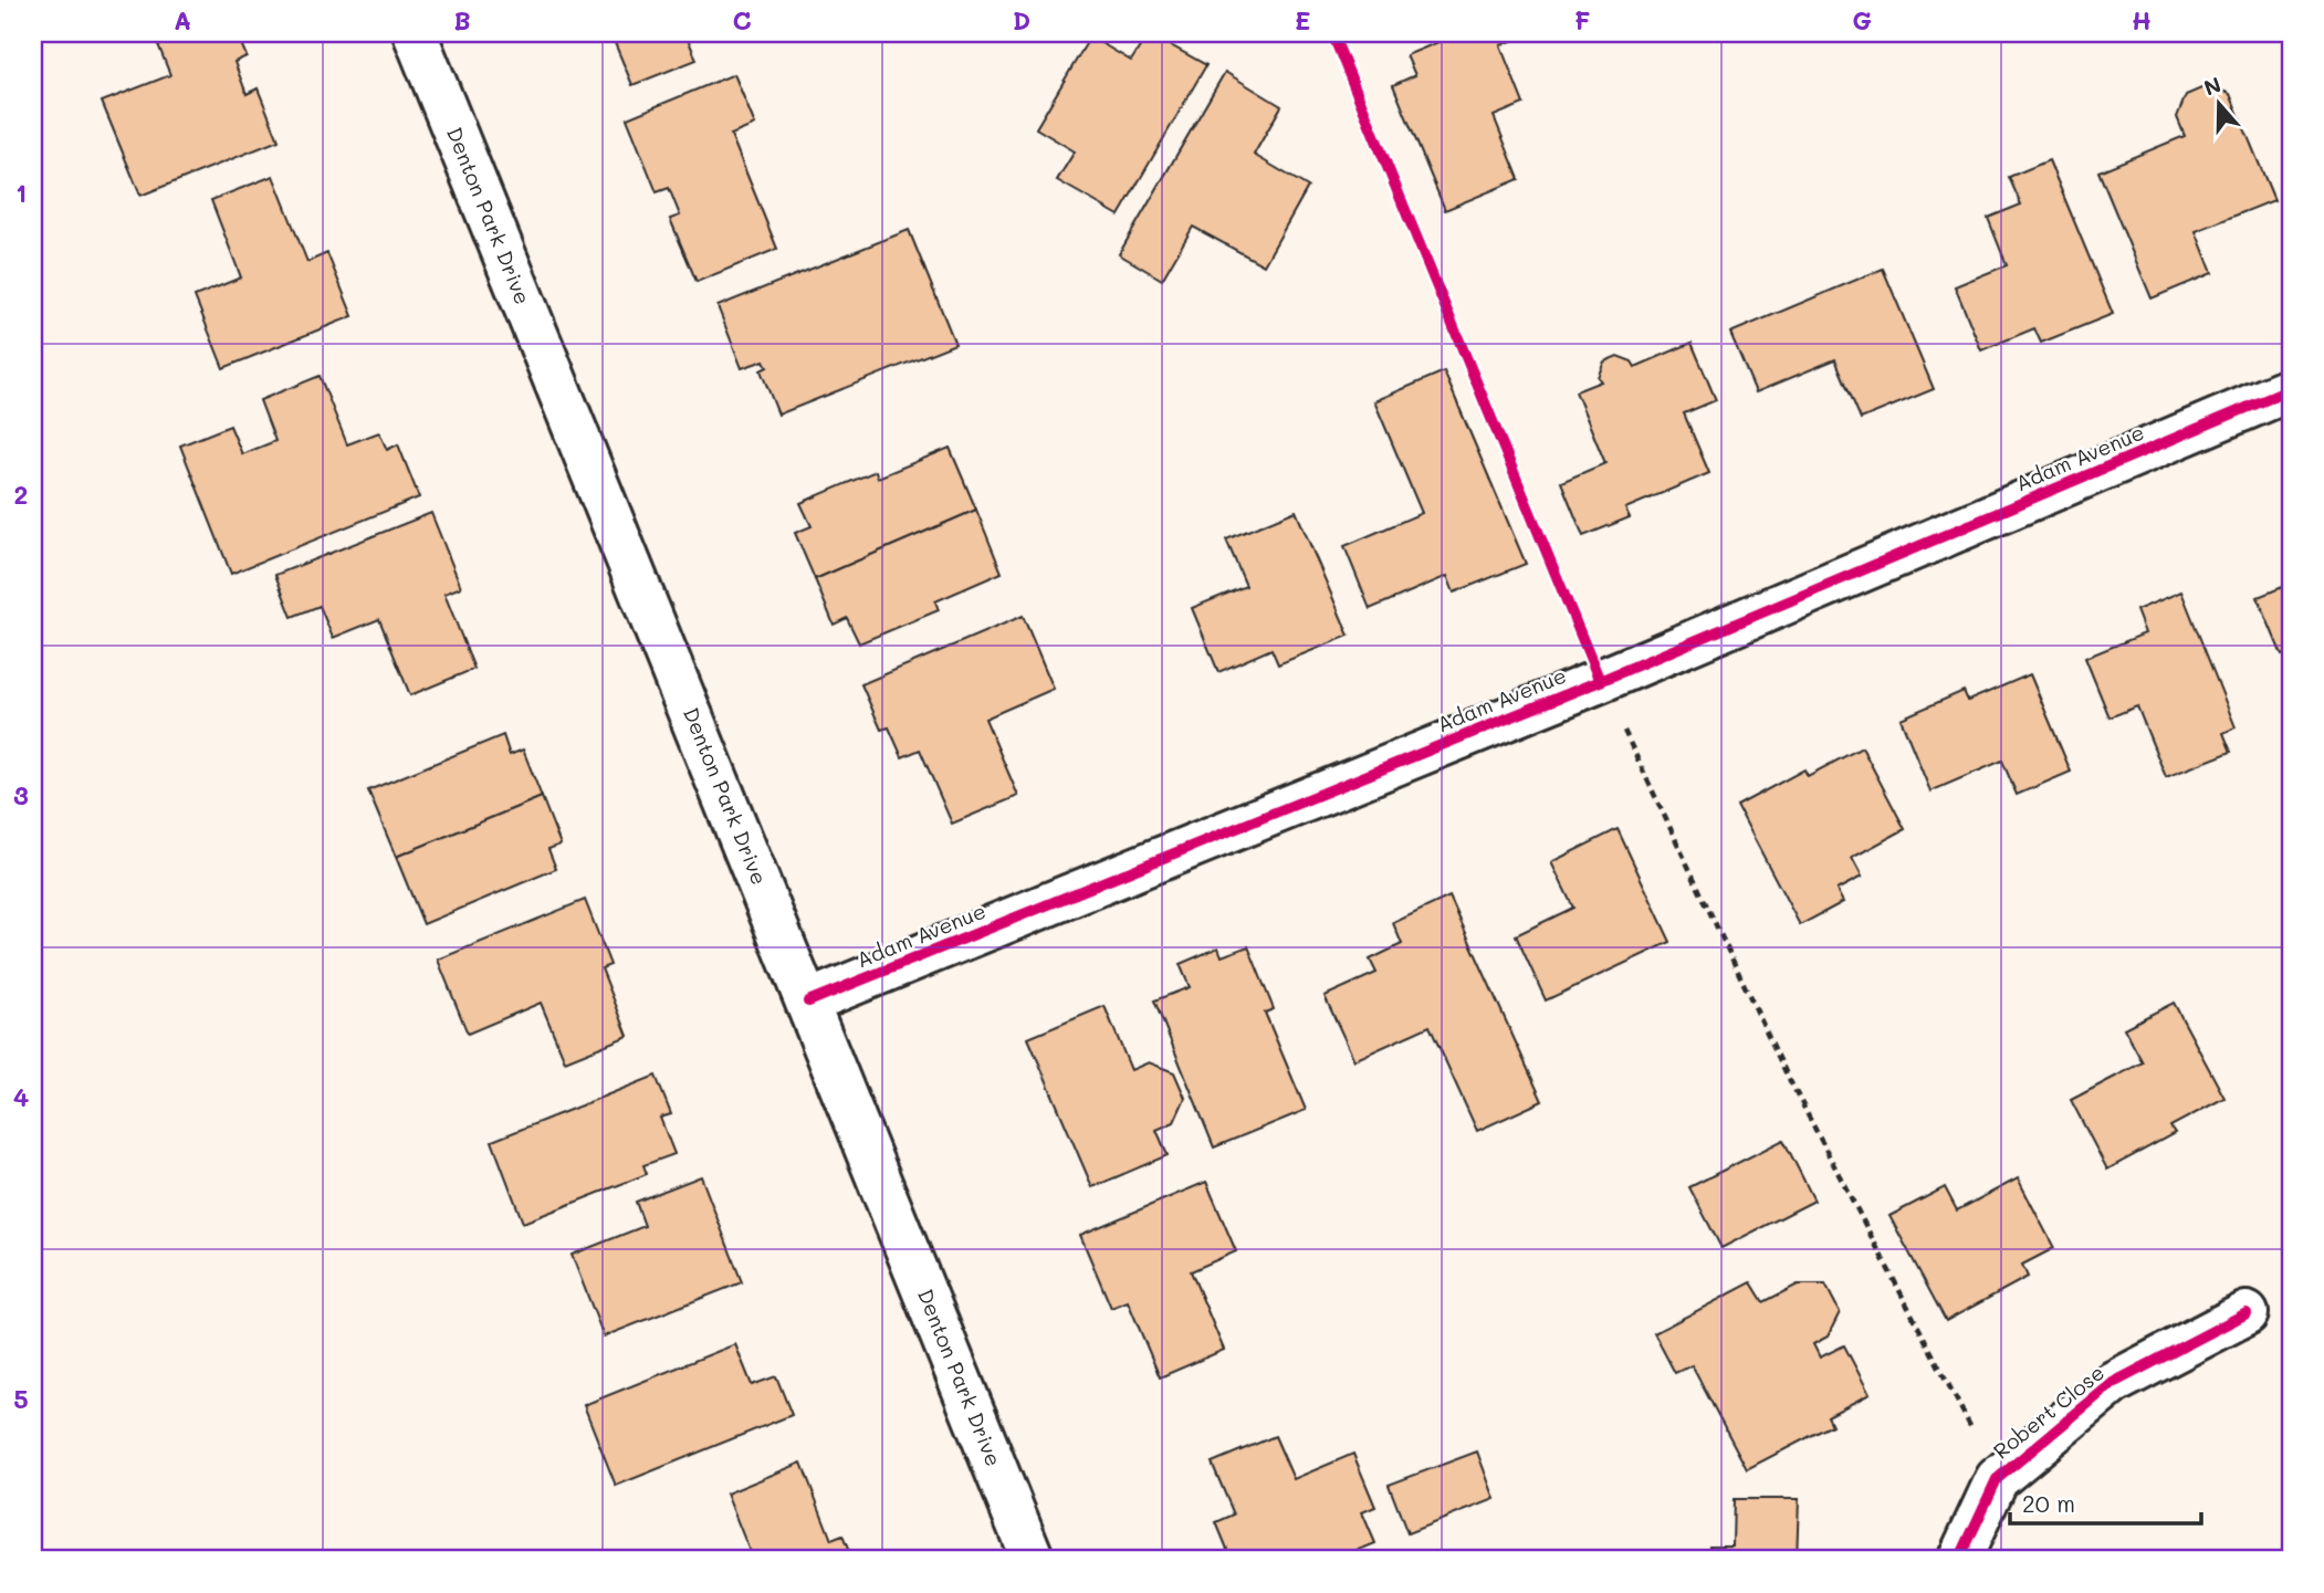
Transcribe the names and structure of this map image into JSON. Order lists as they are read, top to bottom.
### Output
{
  "streets": {
    "street": ["Denton Park Drive", "Adam Avenue", "Robert Close"]
  },
  "crossings": [
    ["Denton Park Drive", "Adam Avenue"]
  ],
  "scale_bar": "20 m",
  "north": "top",
  "grid": {
    "columns": [
      "A",
      "B",
      "C",
      "D",
      "E",
      "F",
      "G",
      "H"
    ],
    "rows": [
      "1",
      "2",
      "3",
      "4",
      "5"
    ]
  }
}
